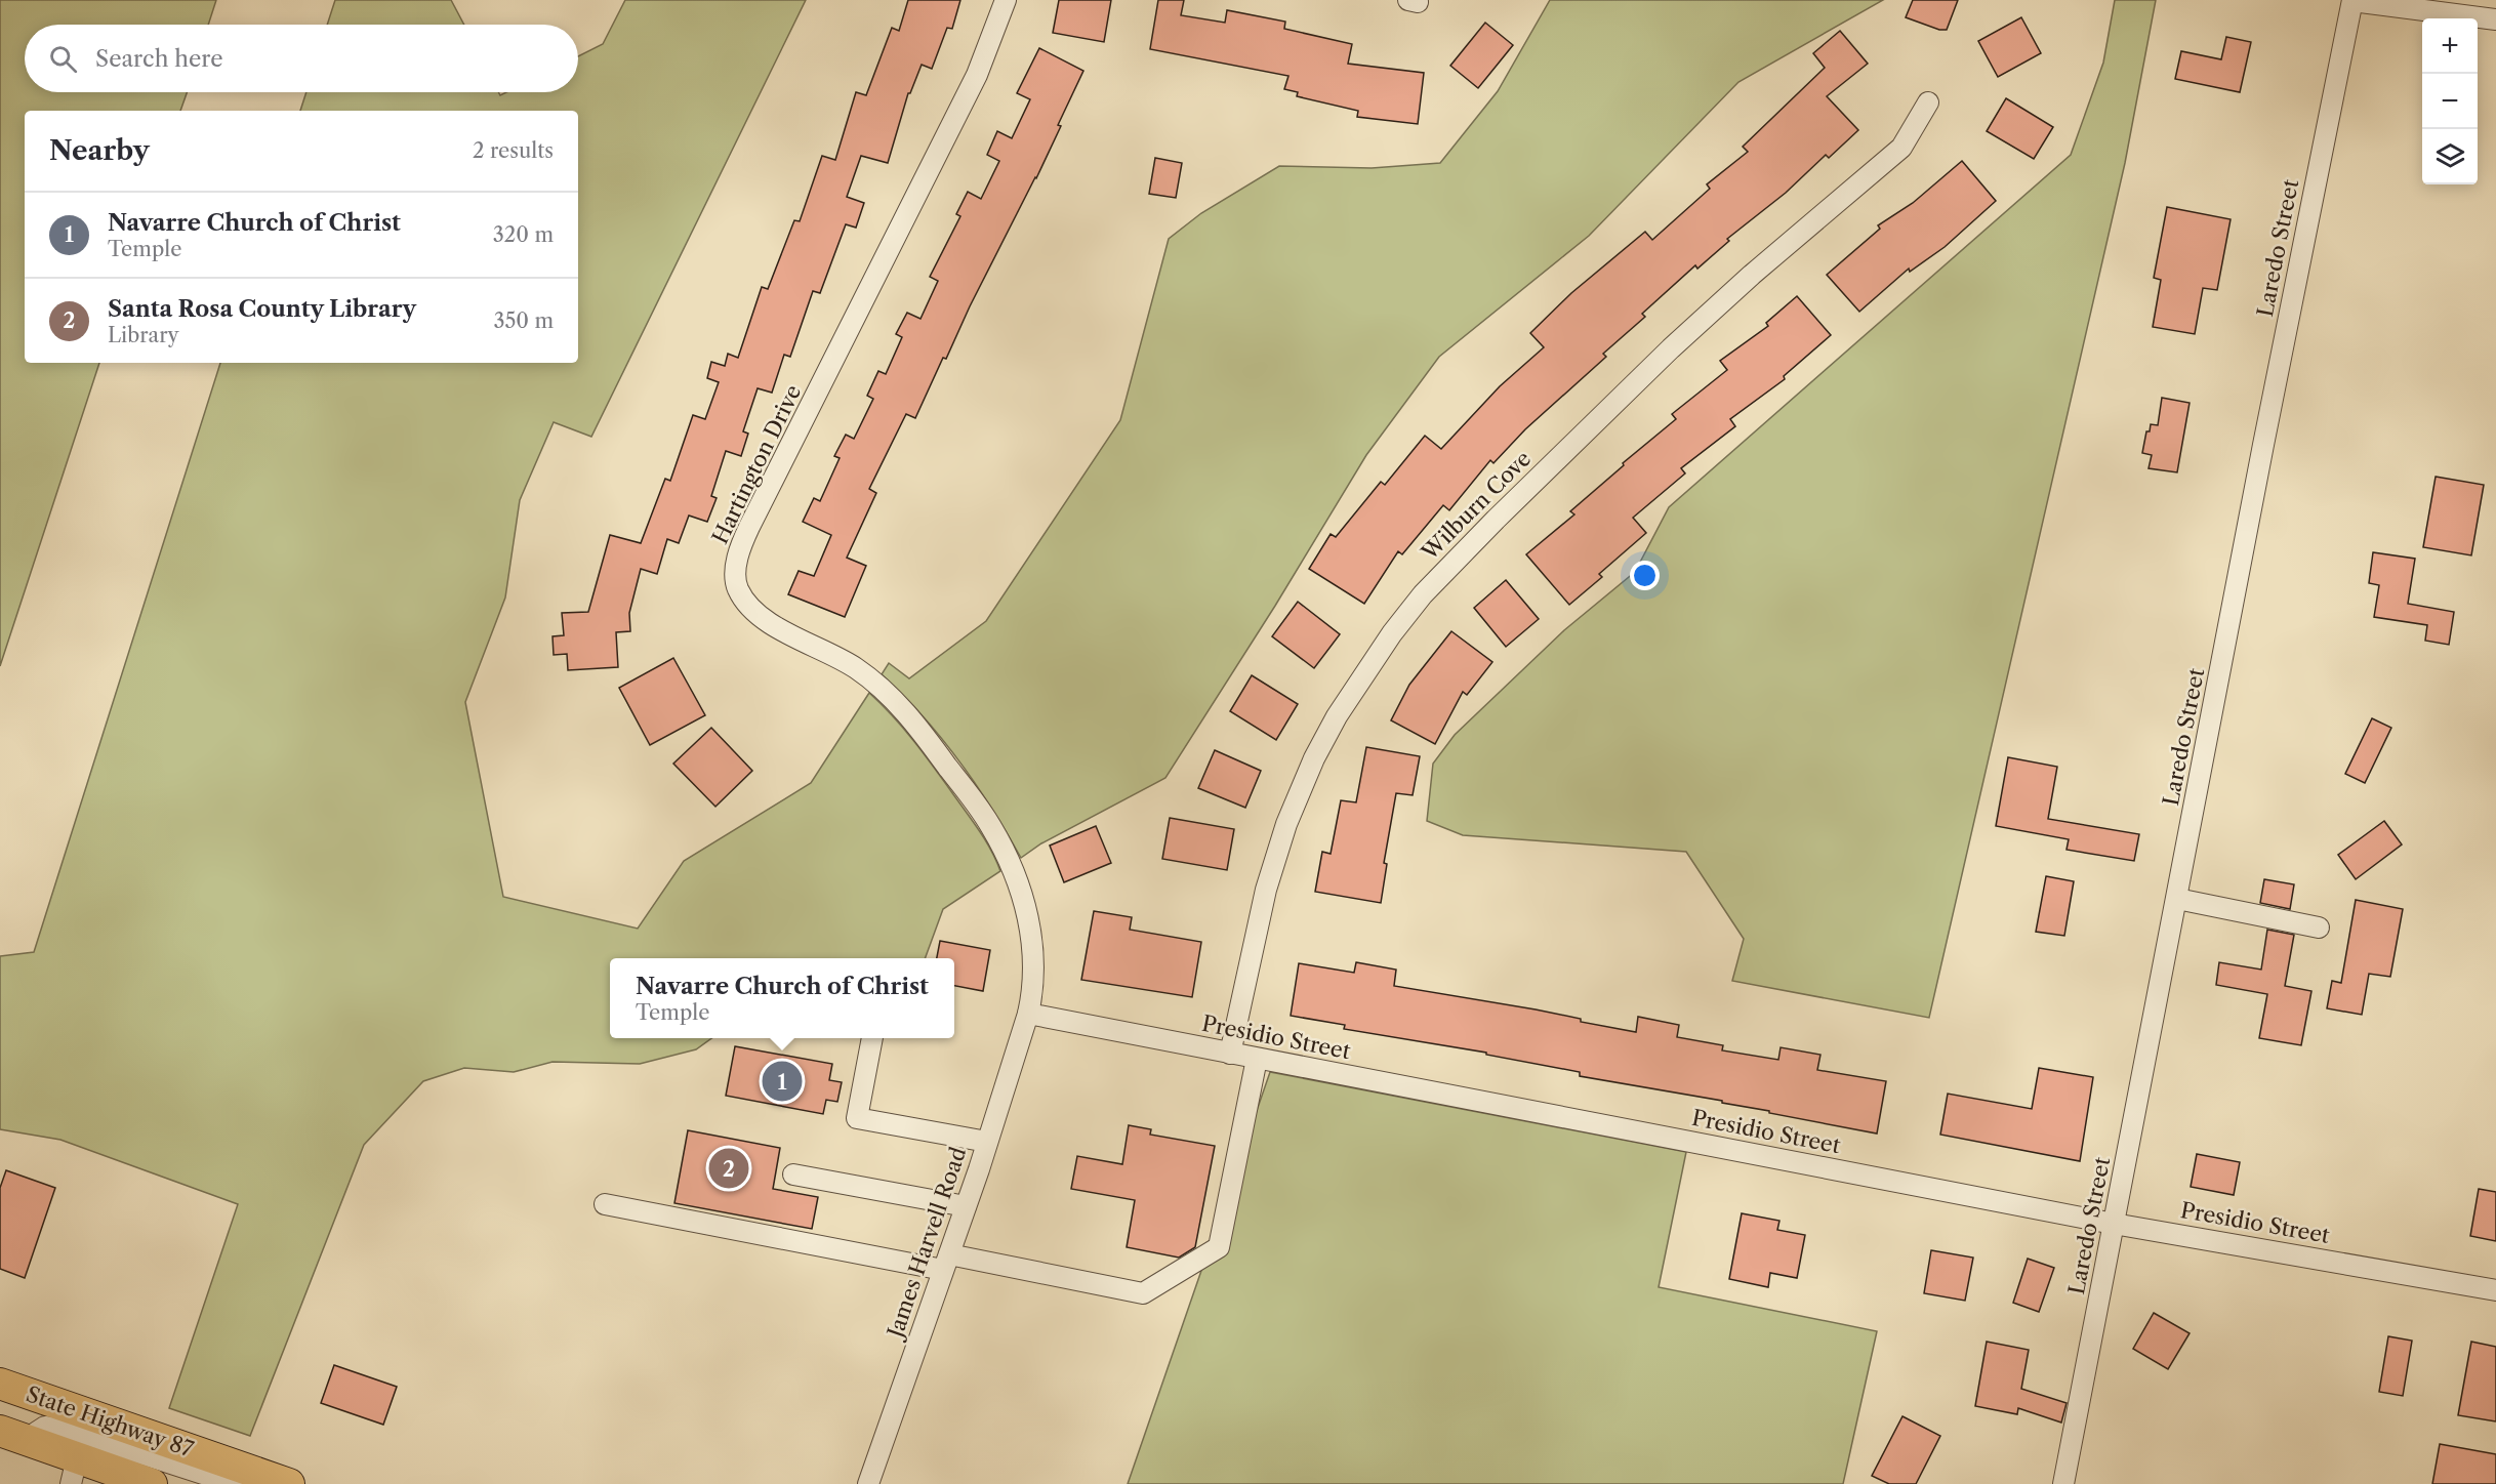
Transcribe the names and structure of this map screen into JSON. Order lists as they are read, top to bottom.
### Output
{
  "streets": {
    "highway": ["State Highway 87"],
    "street": [
      "Laredo Street",
      "Hartington Drive",
      "Wilburn Cove",
      "Presidio Street",
      "James Harvell Road"
    ]
  },
  "crossings": [
    ["Laredo Street", "Presidio Street"],
    ["Hartington Drive", "Presidio Street"],
    ["Hartington Drive", "James Harvell Road"],
    ["Wilburn Cove", "Presidio Street"],
    ["Presidio Street", "James Harvell Road"]
  ],
  "page": {
    "map_buttons": ["+", "−"],
    "search": "Search here",
    "heading": ["Nearby", "2 results"],
    "list": [
      {
        "mark": "1",
        "name": "Navarre Church of Christ",
        "note": "Temple",
        "value": "320 m"
      },
      {
        "mark": "2",
        "name": "Santa Rosa County Library",
        "note": "Library",
        "value": "350 m"
      }
    ],
    "popup": ["Navarre Church of Christ", "Temple"],
    "pins": ["1", "2"]
  }
}
